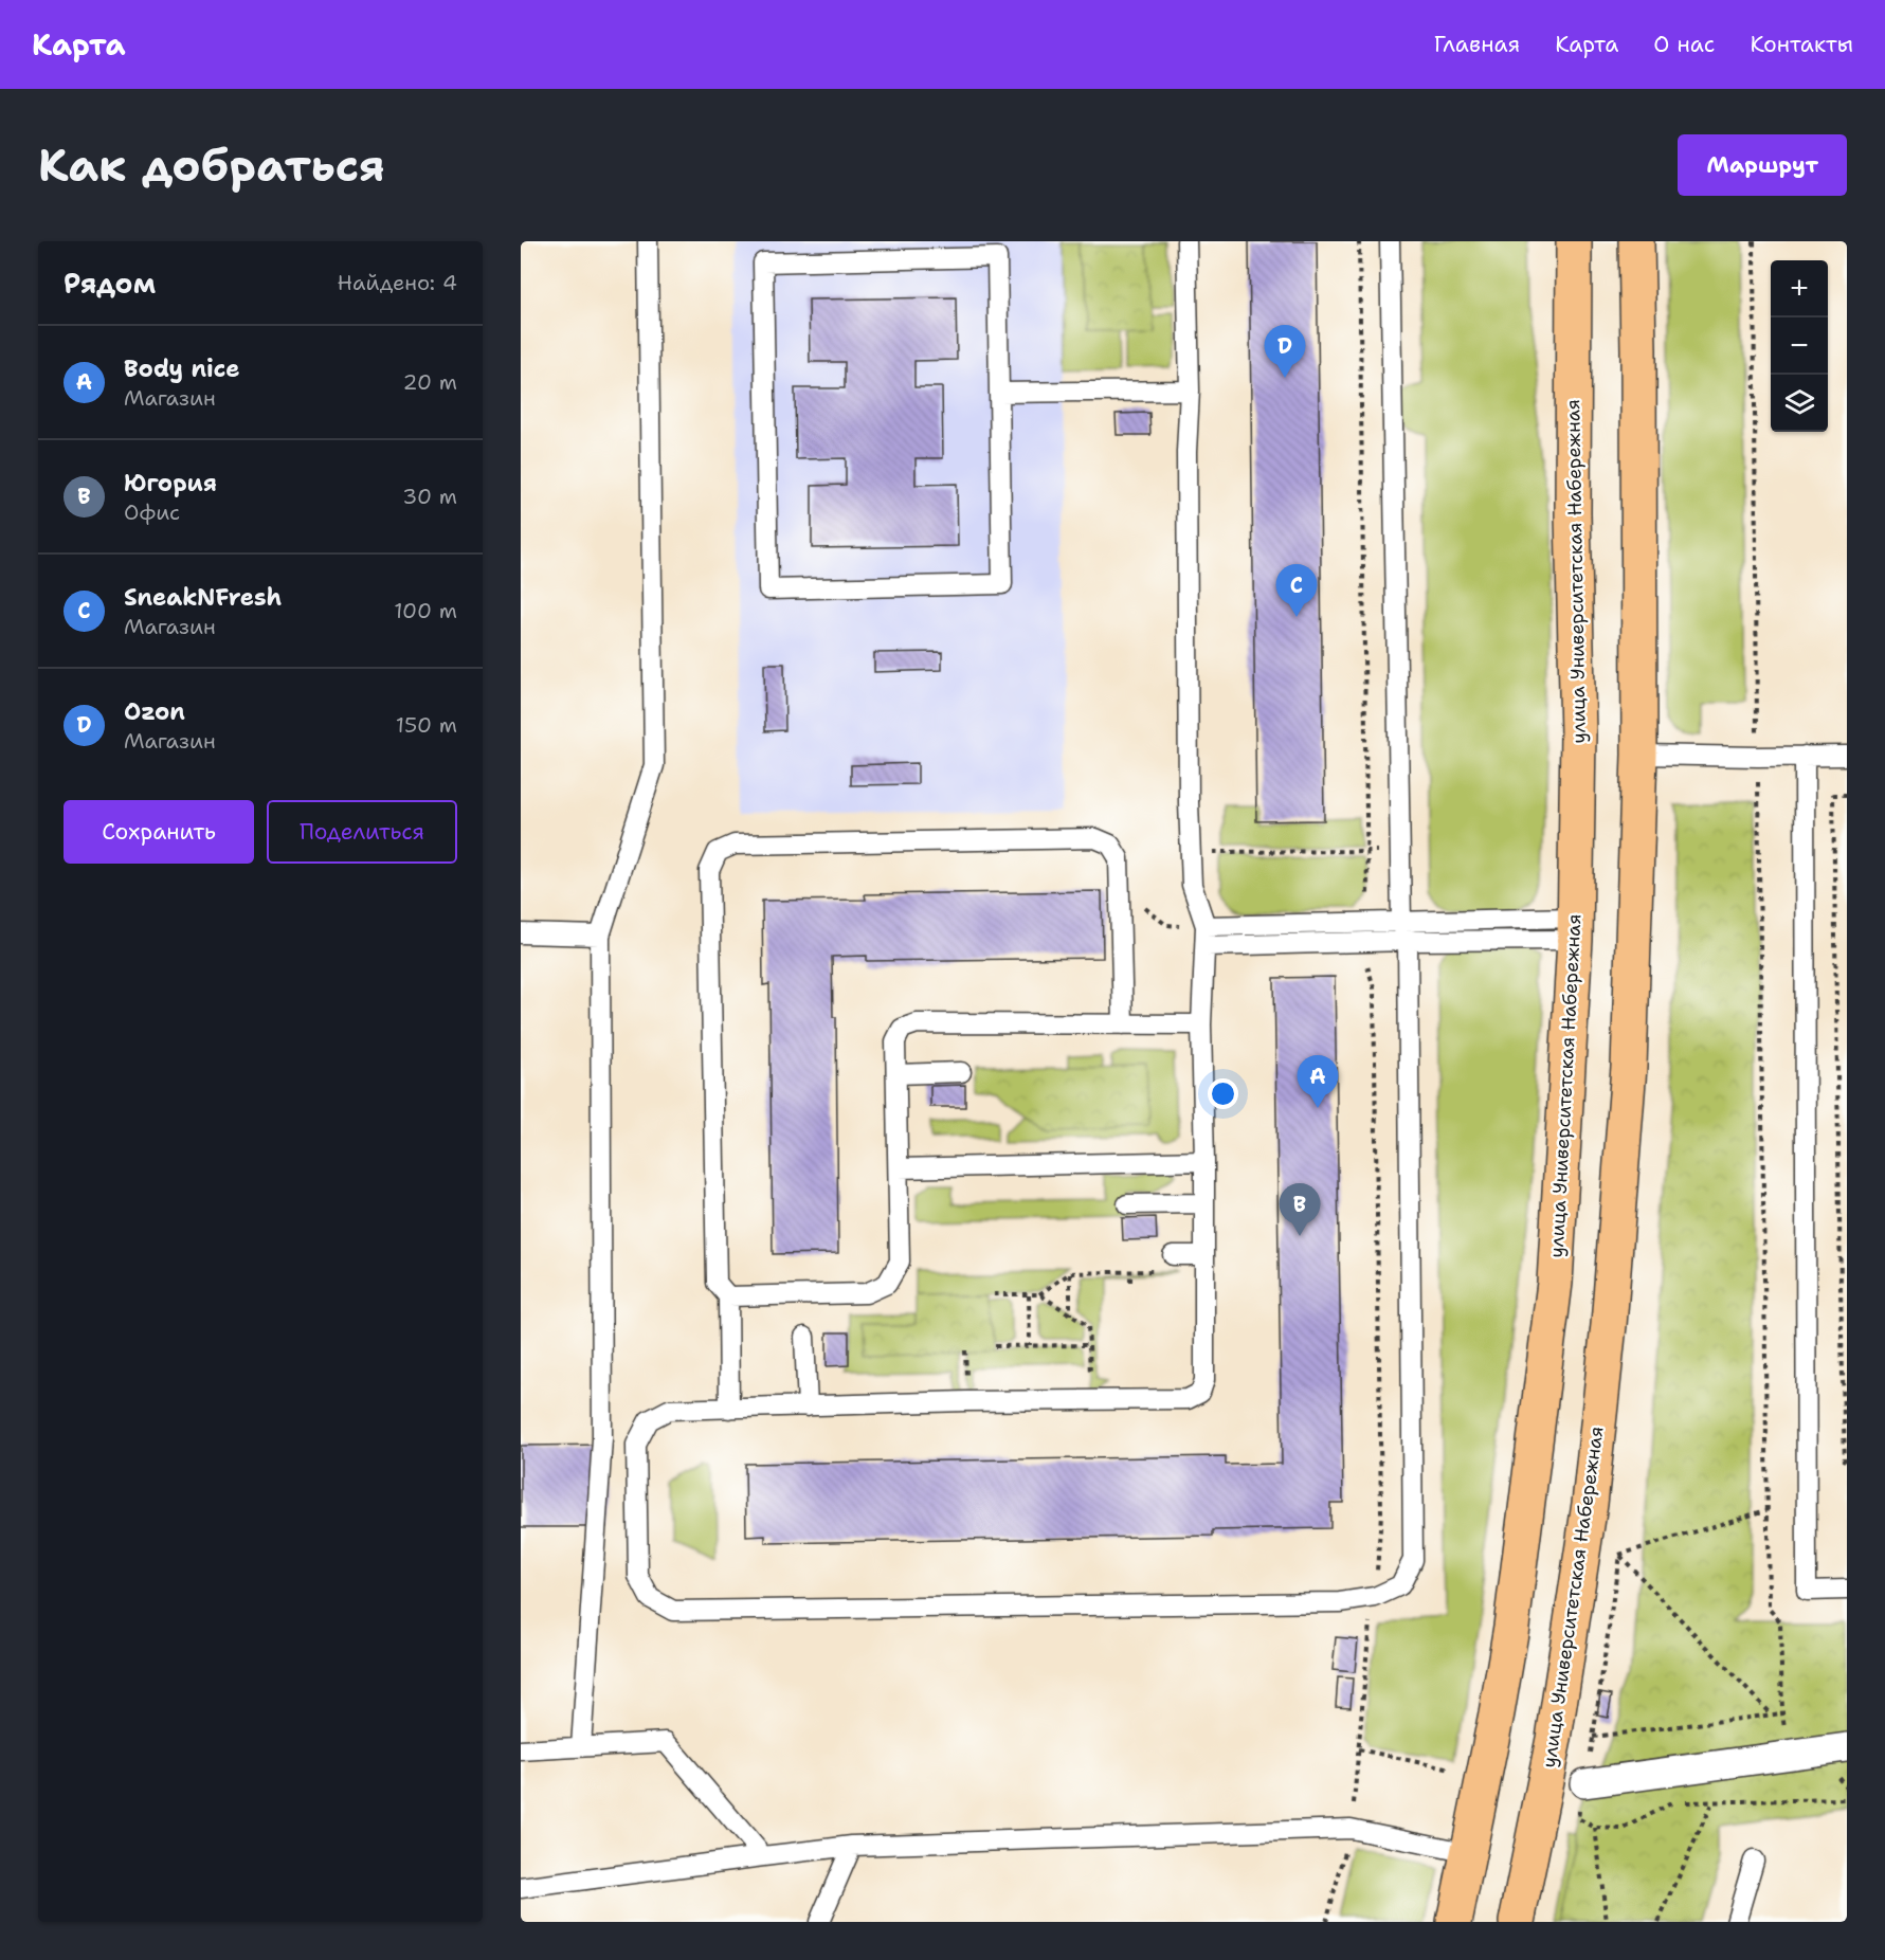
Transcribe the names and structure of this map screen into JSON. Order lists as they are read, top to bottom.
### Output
{
  "streets": {
    "main road": ["улица Университетская Набережная"]
  },
  "page": {
    "header": "Карта",
    "nav": [
      "Главная",
      "Карта",
      "О нас",
      "Контакты"
    ],
    "buttons": [
      "Маршрут",
      ["Сохранить", "Поделиться"]
    ],
    "title": "Как добраться",
    "heading": ["Рядом", "Найдено: 4"],
    "map_buttons": ["+", "−"],
    "list": [
      {
        "mark": "A",
        "name": "Body nice",
        "note": "Магазин",
        "value": "20 m"
      },
      {
        "mark": "B",
        "name": "Югория",
        "note": "Офис",
        "value": "30 m"
      },
      {
        "mark": "C",
        "name": "SneakNFresh",
        "note": "Магазин",
        "value": "100 m"
      },
      {
        "mark": "D",
        "name": "Ozon",
        "note": "Магазин",
        "value": "150 m"
      }
    ],
    "pins": [
      "D",
      "C",
      "A",
      "B"
    ]
  }
}
